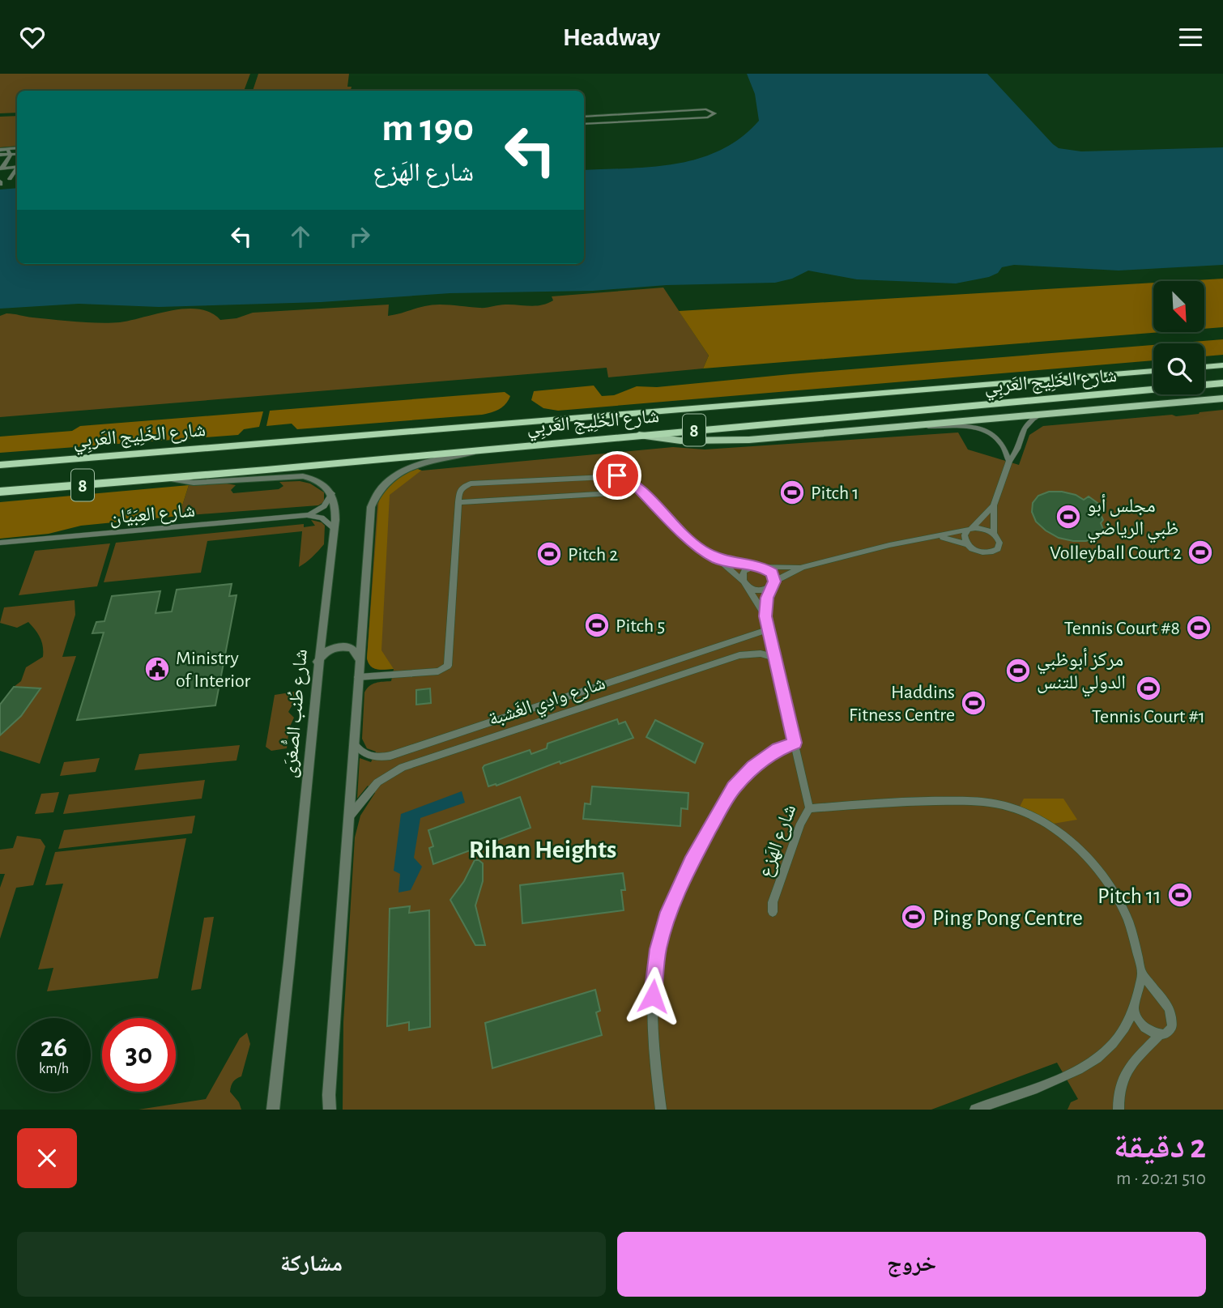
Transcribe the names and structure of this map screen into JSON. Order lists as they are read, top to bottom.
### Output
{
  "streets": {
    "highway": ["شارع الخَلِيج العَربِي", "8"],
    "street": [
      "شارع العِبَيَّان",
      "شارع وادِي الغَشبة",
      "شارع طُنب الصُّغرَى",
      "شارع الهَزع"
    ]
  },
  "crossings": [
    ["شارع العِبَيَّان", "شارع طُنب الصُّغرَى"],
    ["شارع وادِي الغَشبة", "شارع الهَزع"]
  ],
  "districts": ["Rihan Heights"],
  "places": {
    "sports": [
      "Pitch 1",
      "مجلس أبو ظبي الرياضي",
      "Volleyball Court 2",
      "Pitch 2",
      "Pitch 5",
      "Tennis Court #8",
      "مركز أبوظبي الدولي للتنس",
      "Tennis Court #1",
      "Haddins Fitness Centre",
      "Pitch 11",
      "Ping Pong Centre"
    ],
    "public building": ["Ministry of Interior"]
  },
  "north": "bottom right",
  "page": {
    "header": "Headway",
    "turn": ["190 m", "شارع الهَزع"],
    "speed": "26 km/h",
    "limit": "30",
    "heading": ["2 دقيقة", "510 m · 20:21"],
    "buttons": ["خروج", "مشاركة"]
  }
}
